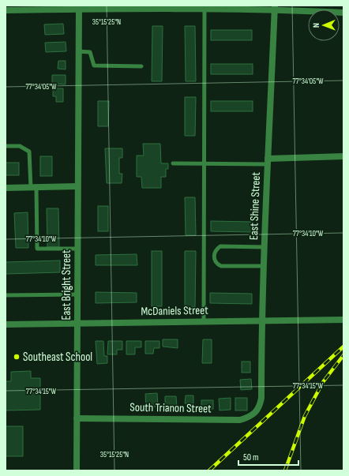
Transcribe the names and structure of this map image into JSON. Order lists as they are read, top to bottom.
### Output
{
  "streets": {
    "street": [
      "East Shine Street",
      "East Bright Street",
      "McDaniels Street",
      "South Trianon Street"
    ]
  },
  "crossings": [
    ["East Shine Street", "McDaniels Street"],
    ["East Shine Street", "South Trianon Street"],
    ["East Bright Street", "McDaniels Street"],
    ["East Bright Street", "South Trianon Street"]
  ],
  "places": ["Southeast School"],
  "scale_bar": "50 m",
  "north": "left",
  "coordinates": [
    "35°15'25\"N",
    "77°34'05\"W",
    "77°34'10\"W",
    "77°34'15\"W"
  ]
}
